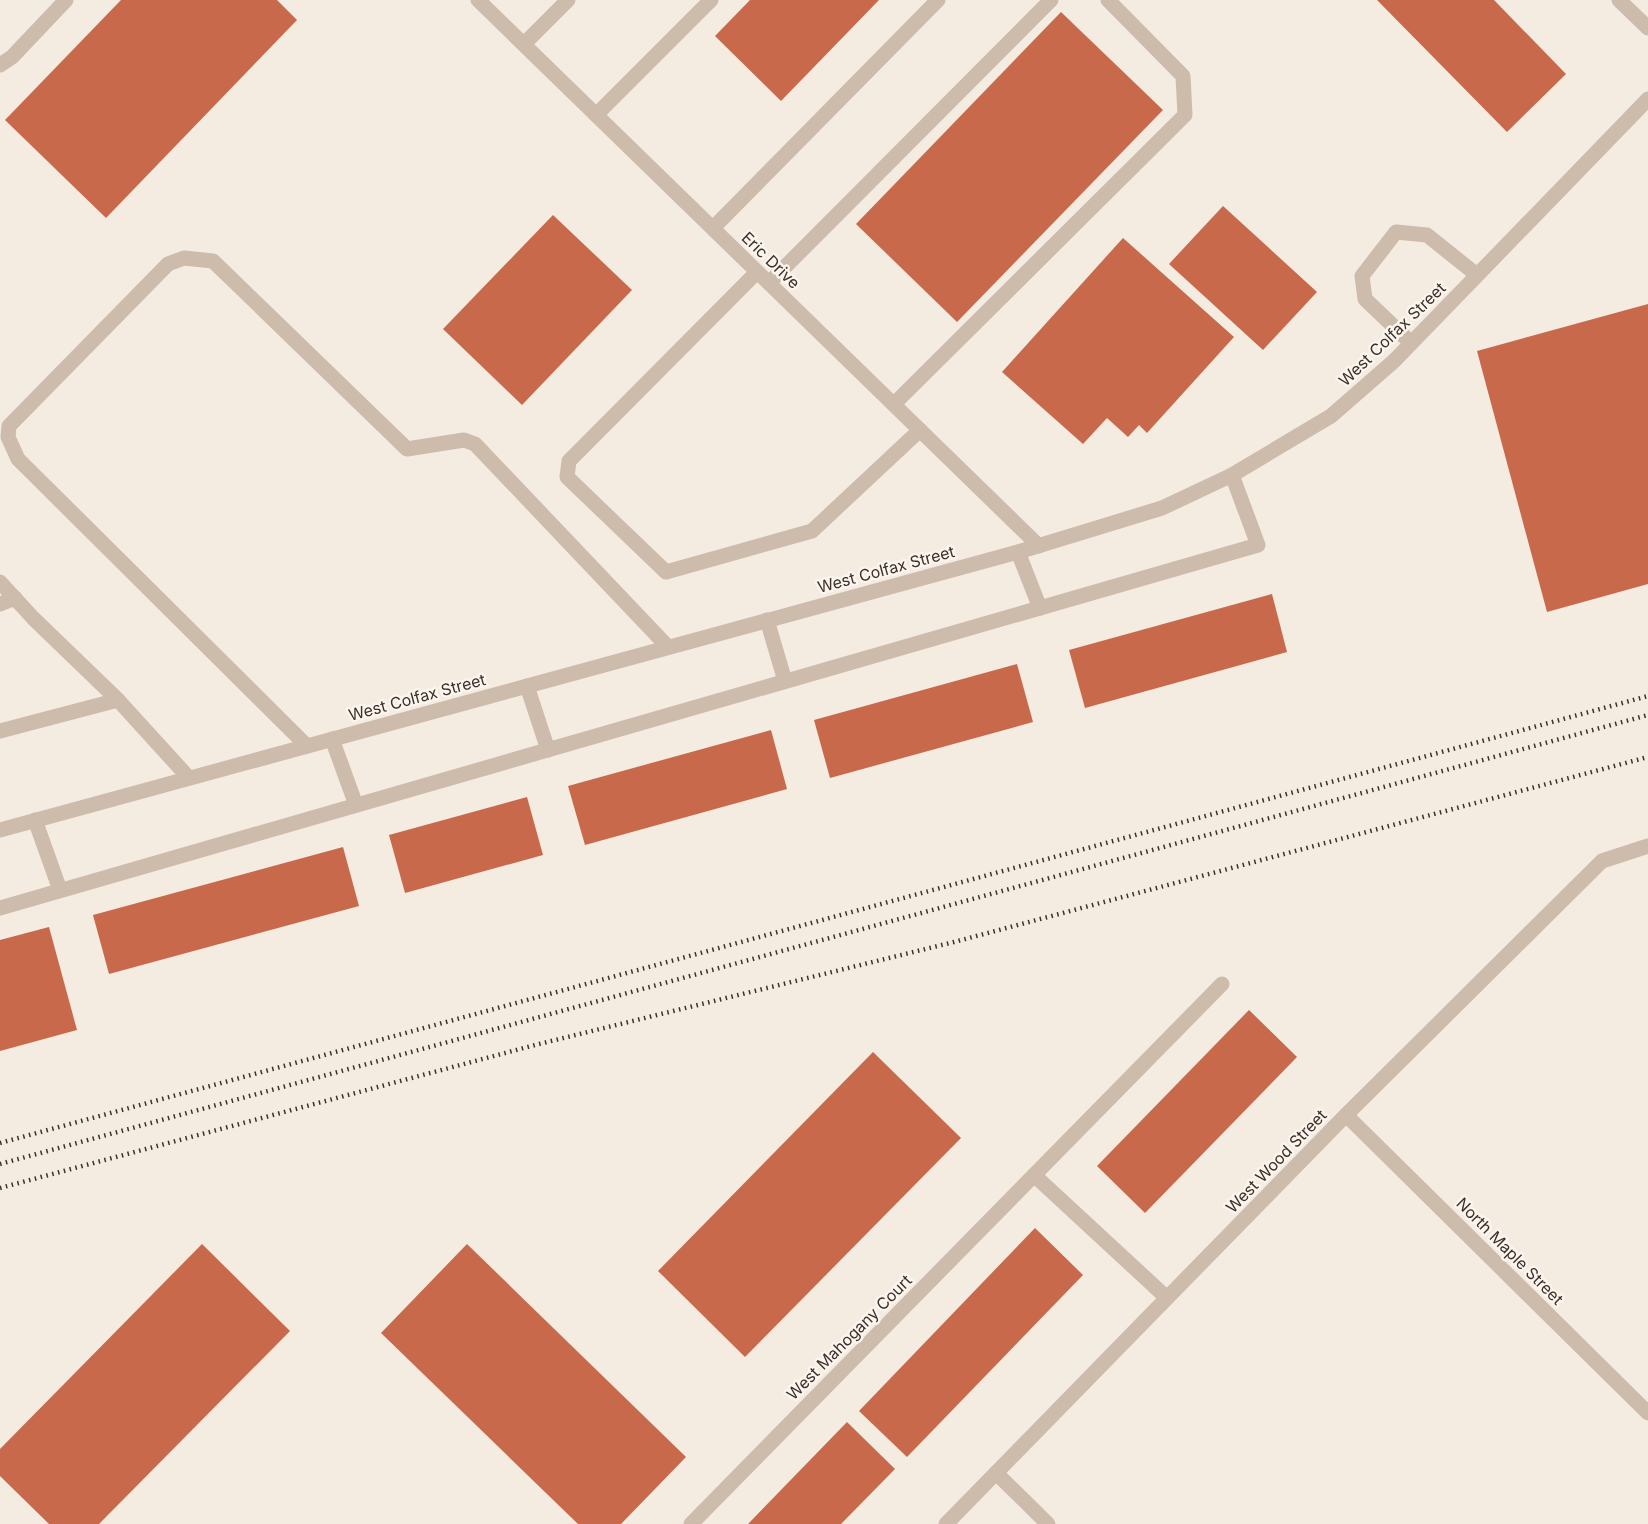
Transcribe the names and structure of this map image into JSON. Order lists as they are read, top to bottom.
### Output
{
  "streets": {
    "street": [
      "Eric Drive",
      "West Colfax Street",
      "West Wood Street",
      "North Maple Street",
      "West Mahogany Court"
    ]
  },
  "crossings": [
    ["Eric Drive", "West Colfax Street"],
    ["West Wood Street", "North Maple Street"]
  ]
}
